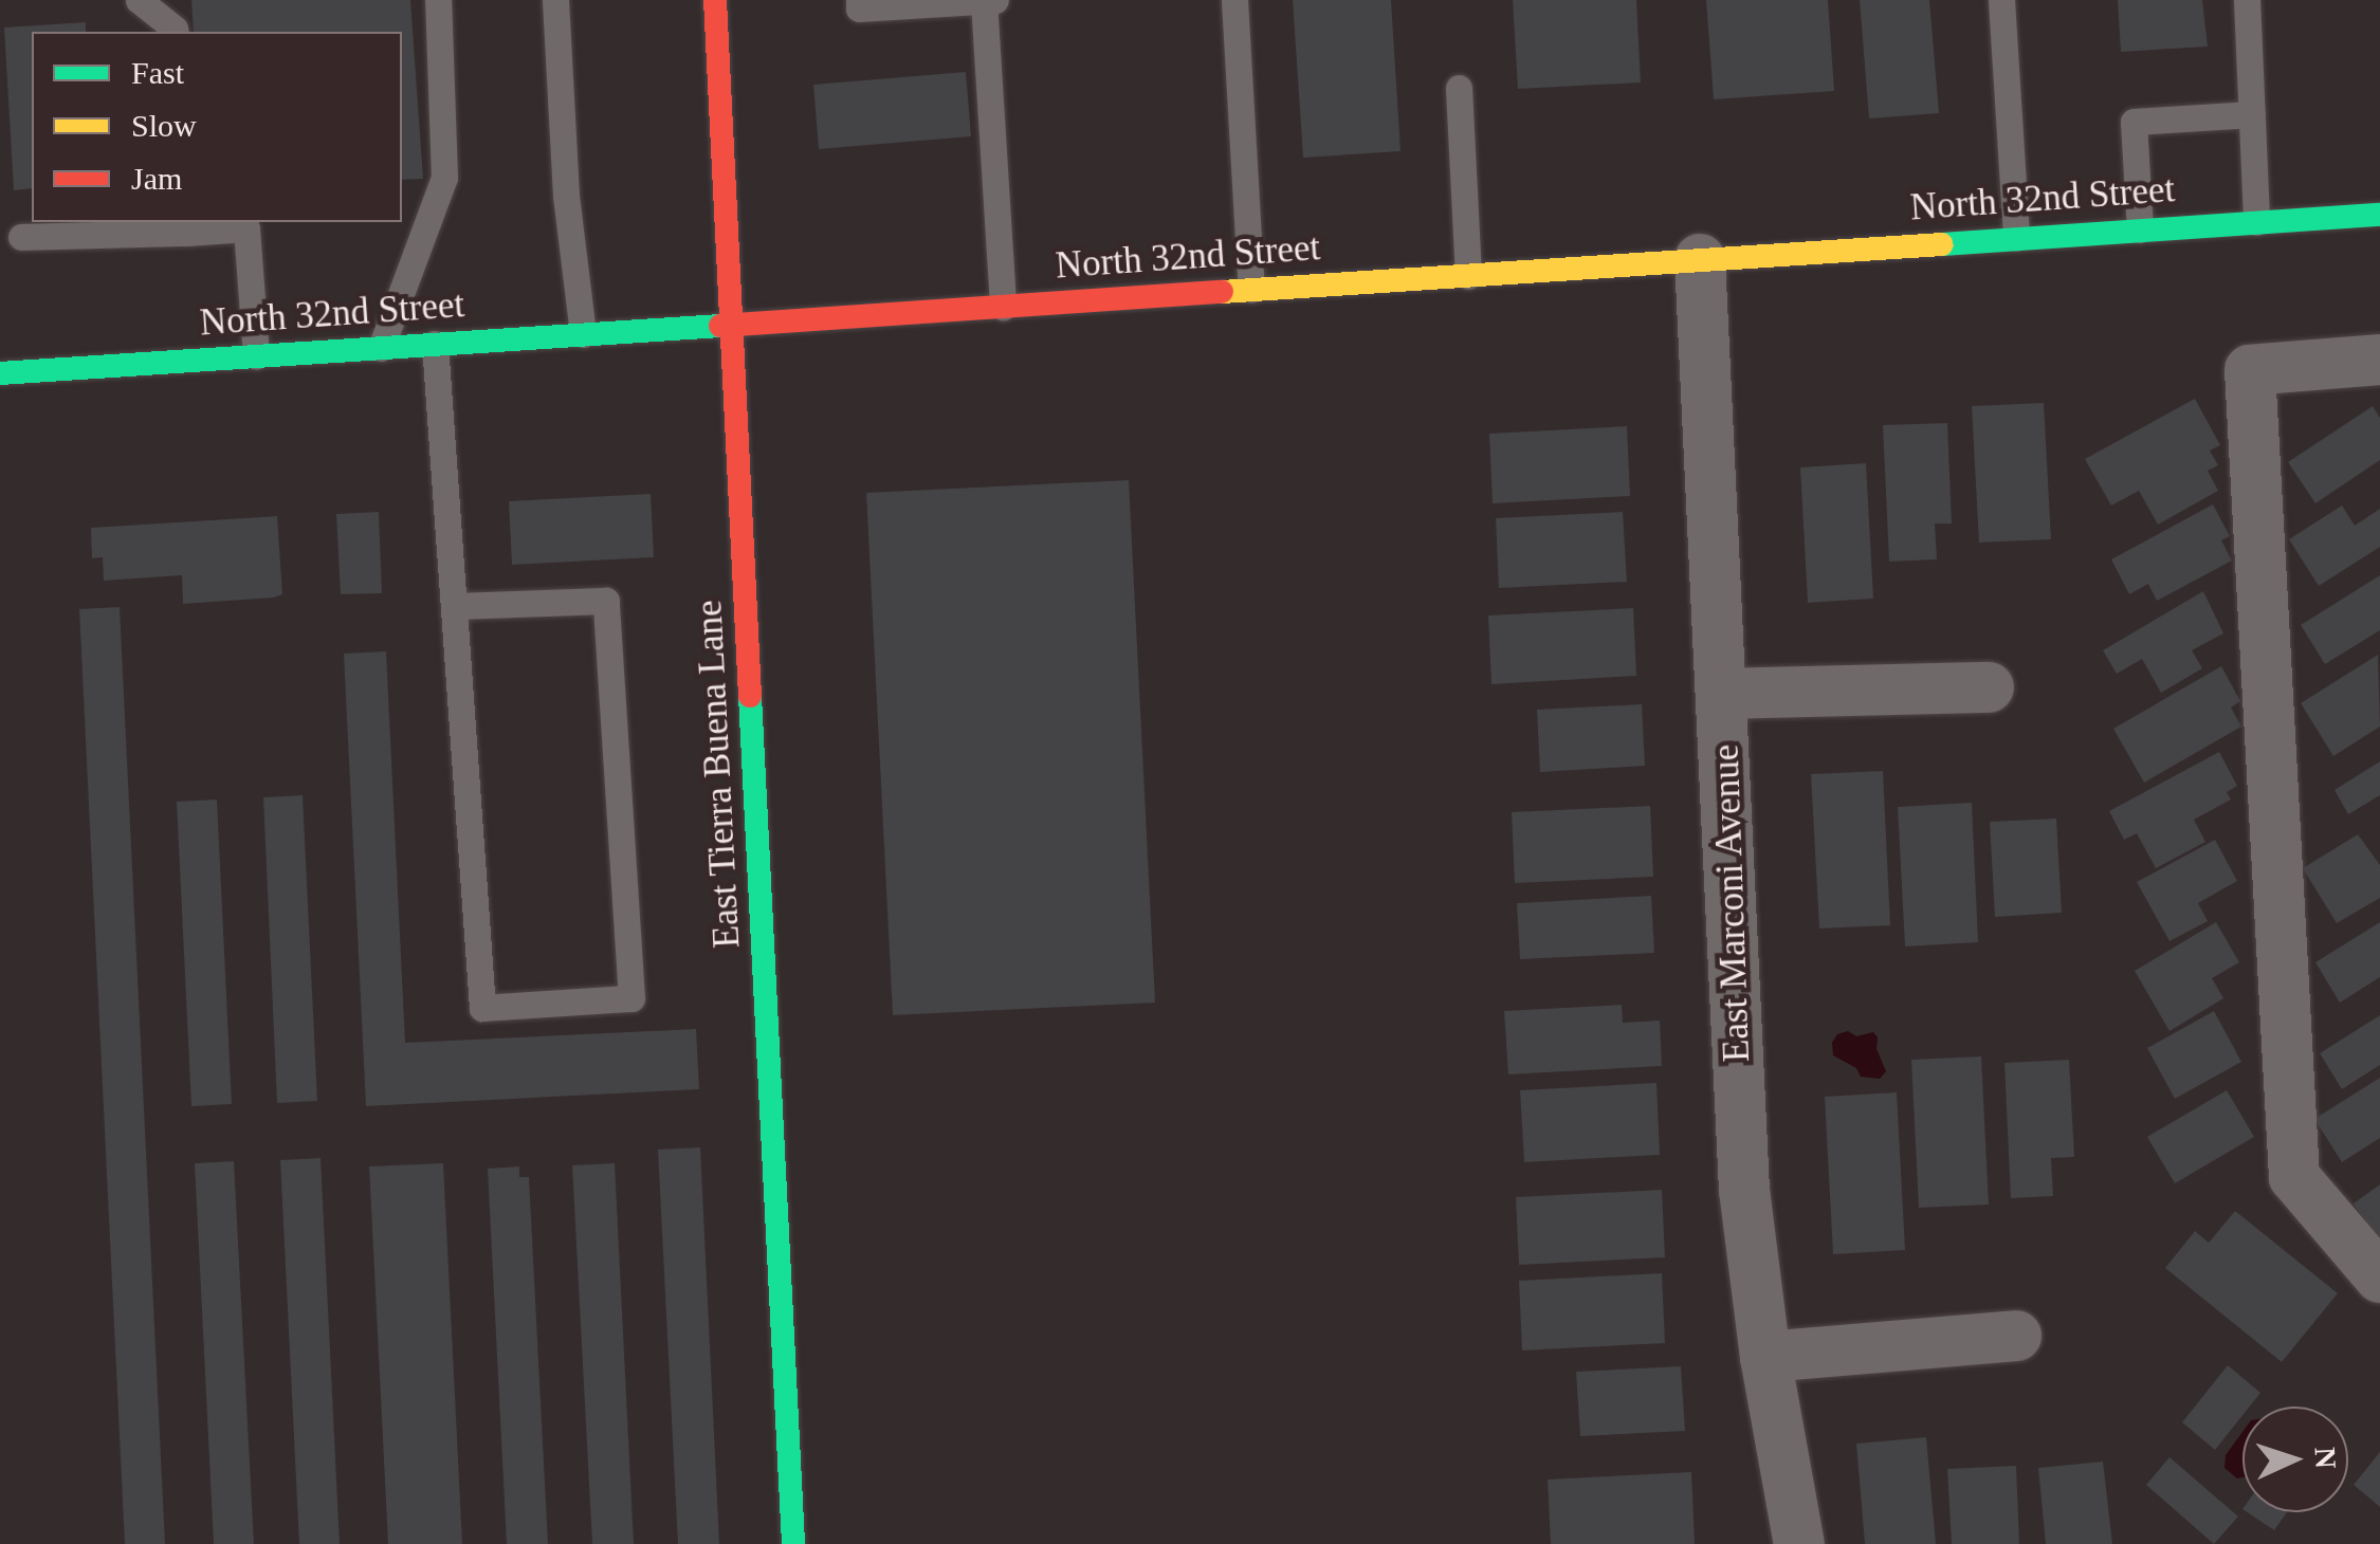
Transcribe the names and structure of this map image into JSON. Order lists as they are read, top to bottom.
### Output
{
  "streets": {
    "main road": ["North 32nd Street", "East Tierra Buena Lane"],
    "street": ["East Marconi Avenue"]
  },
  "crossings": [
    ["North 32nd Street", "East Tierra Buena Lane"],
    ["North 32nd Street", "East Marconi Avenue"]
  ],
  "legend": ["Fast", "Slow", "Jam"],
  "north": "right"
}
